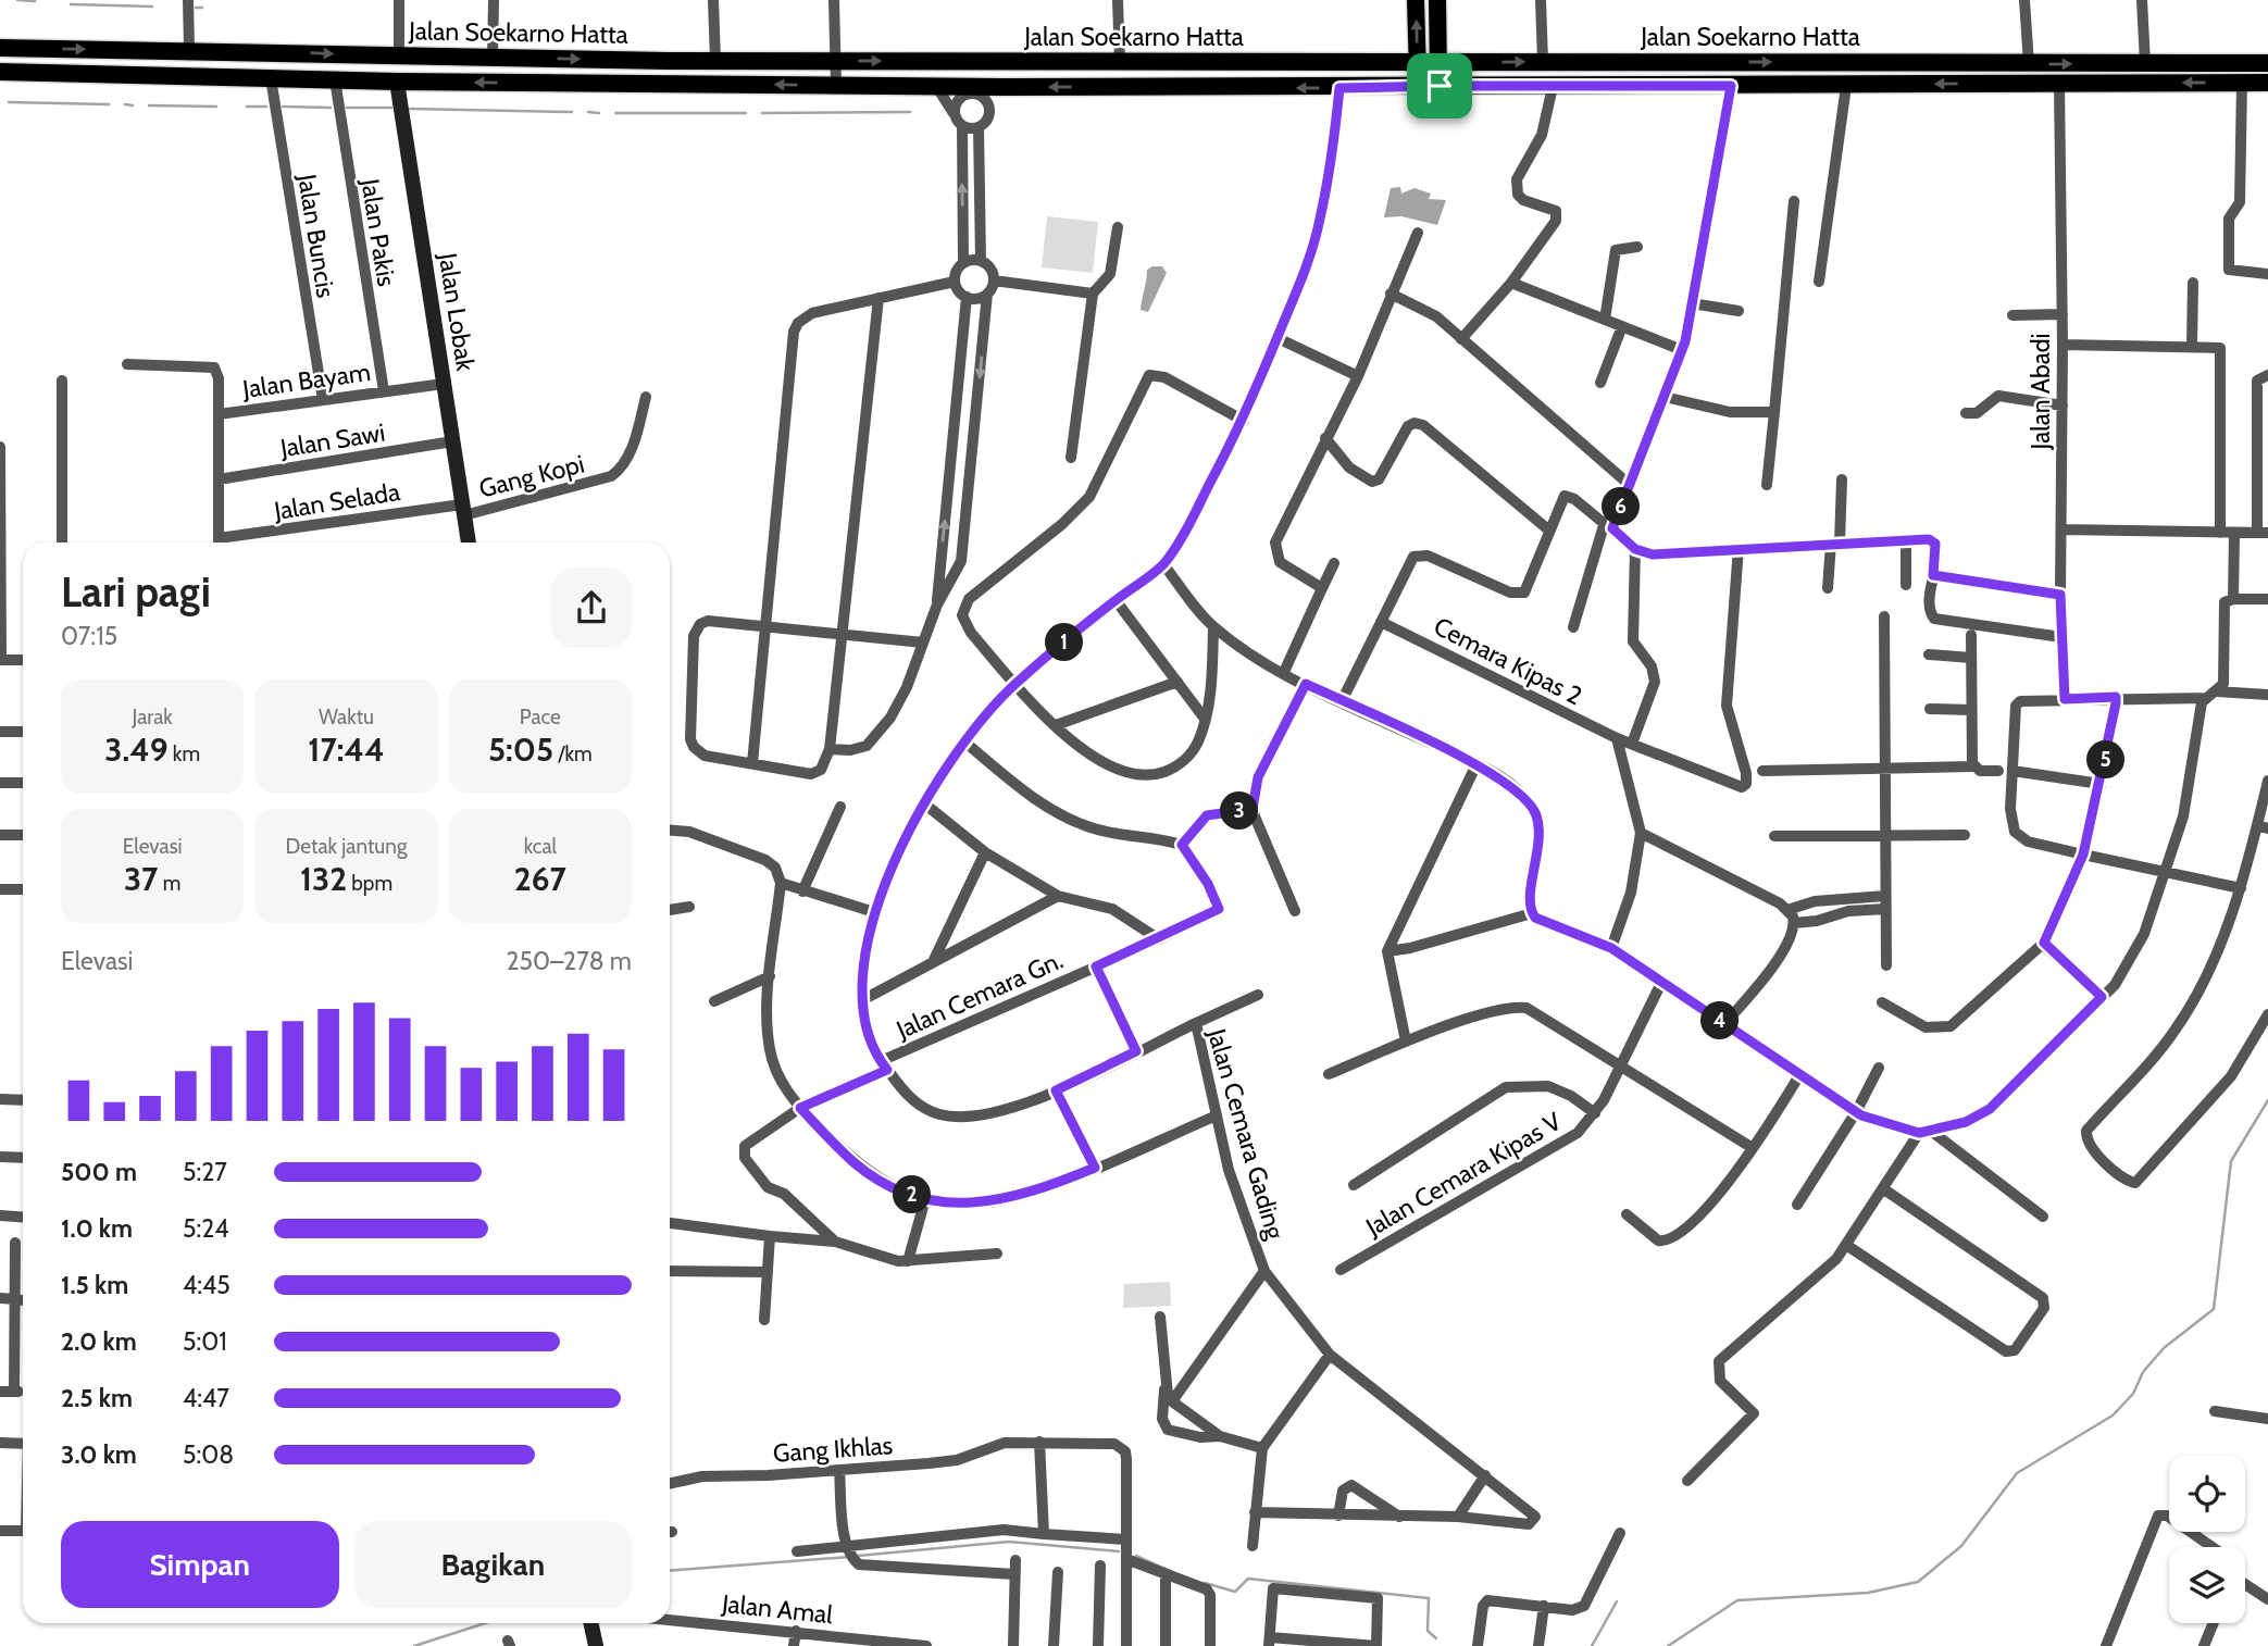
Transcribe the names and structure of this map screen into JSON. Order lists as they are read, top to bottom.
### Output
{
  "streets": {
    "main road": ["Jalan Soekarno Hatta", "Jalan Lobak"],
    "street": [
      "Jalan Pakis",
      "Jalan Buncis",
      "Jalan Bayam",
      "Jalan Abadi",
      "Jalan Sawi",
      "Gang Kopi",
      "Jalan Selada",
      "Cemara Kipas 2",
      "Jalan Cemara Gn.",
      "Jalan Cemara Gading",
      "Jalan Cemara Kipas V",
      "Gang Ikhlas",
      "Jalan Amal"
    ]
  },
  "crossings": [
    ["Jalan Soekarno Hatta", "Jalan Pakis"],
    ["Jalan Soekarno Hatta", "Jalan Buncis"],
    ["Jalan Soekarno Hatta", "Jalan Lobak"],
    ["Jalan Soekarno Hatta", "Jalan Abadi"],
    ["Jalan Soekarno Hatta", "Jalan Cemara Gading"],
    ["Jalan Pakis", "Jalan Bayam"],
    ["Jalan Buncis", "Jalan Bayam"],
    ["Jalan Lobak", "Jalan Bayam"],
    ["Jalan Lobak", "Jalan Sawi"],
    ["Jalan Lobak", "Gang Kopi"],
    ["Jalan Lobak", "Jalan Selada"],
    ["Gang Kopi", "Jalan Selada"],
    ["Jalan Cemara Gn.", "Jalan Cemara Gading"]
  ],
  "page": {
    "pins": [
      "6",
      "1",
      "5",
      "3",
      "4",
      "2"
    ],
    "heading": ["Lari pagi", "07:15"],
    "stats": [
      ["Jarak", "3.49 km"],
      ["Waktu", "17:44"],
      ["Pace", "5:05 /km"],
      ["Elevasi", "37 m"],
      ["Detak jantung", "132 bpm"],
      ["kcal", "267"]
    ],
    "chart": ["Elevasi", "250–278 m"],
    "list": [
      {
        "name": "500 m",
        "note": "5:27"
      },
      {
        "name": "1.0 km",
        "note": "5:24"
      },
      {
        "name": "1.5 km",
        "note": "4:45"
      },
      {
        "name": "2.0 km",
        "note": "5:01"
      },
      {
        "name": "2.5 km",
        "note": "4:47"
      },
      {
        "name": "3.0 km",
        "note": "5:08"
      }
    ],
    "buttons": ["Simpan", "Bagikan"]
  }
}
